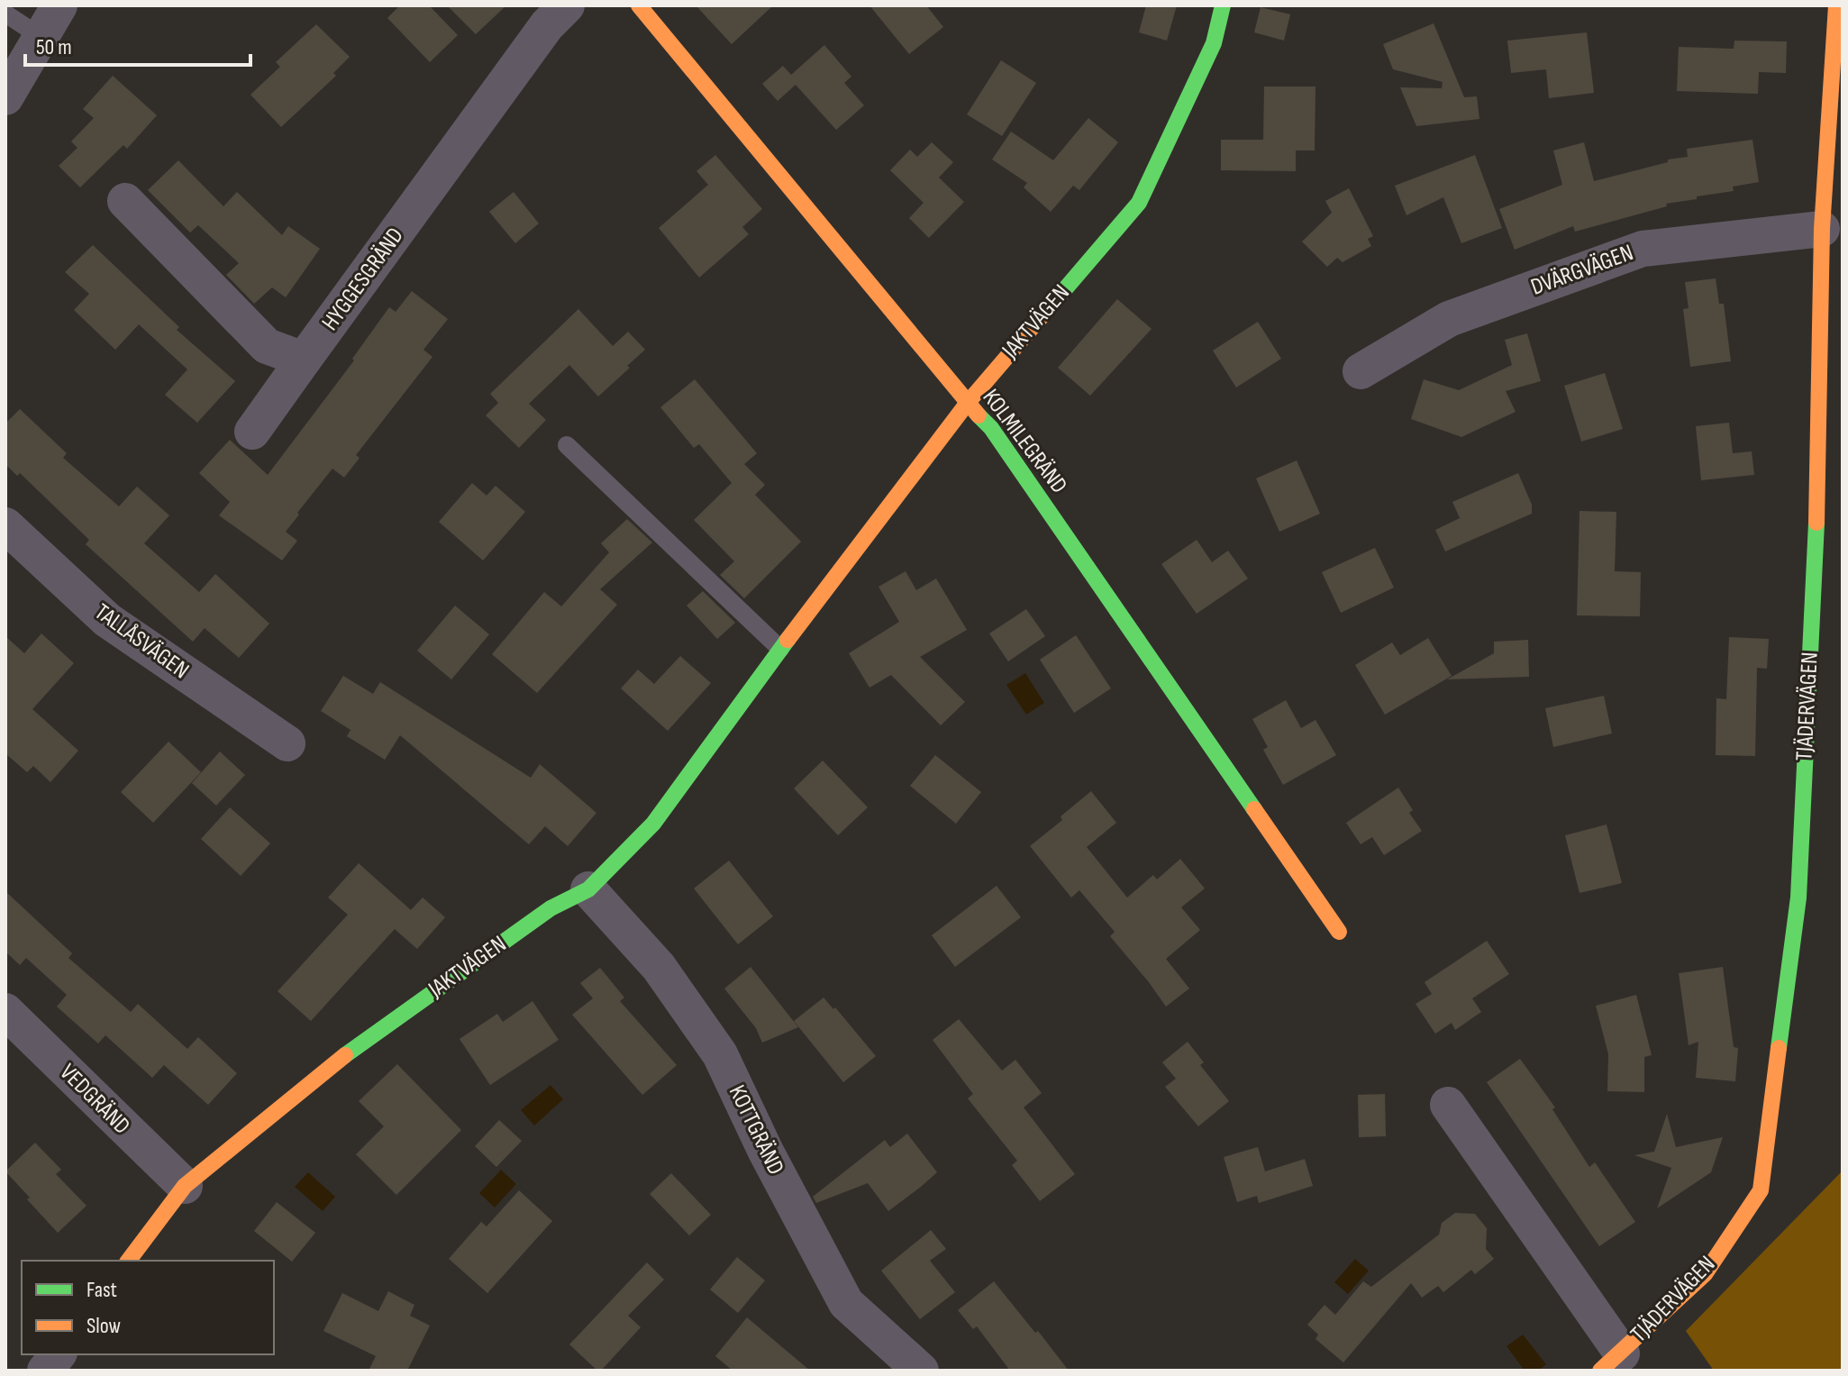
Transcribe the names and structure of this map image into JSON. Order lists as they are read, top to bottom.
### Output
{
  "streets": {
    "street": [
      "DVÄRGVÄGEN",
      "HYGGESGRÄND",
      "JAKTVÄGEN",
      "KOLMILEGRÄND",
      "TALLÅSVÄGEN",
      "TJÄDERVÄGEN",
      "VEDGRÄND",
      "KOTTGRÄND"
    ]
  },
  "crossings": [
    ["DVÄRGVÄGEN", "TJÄDERVÄGEN"],
    ["JAKTVÄGEN", "KOLMILEGRÄND"],
    ["JAKTVÄGEN", "VEDGRÄND"],
    ["JAKTVÄGEN", "KOTTGRÄND"]
  ],
  "legend": ["Fast", "Slow"],
  "scale_bar": "50 m"
}
